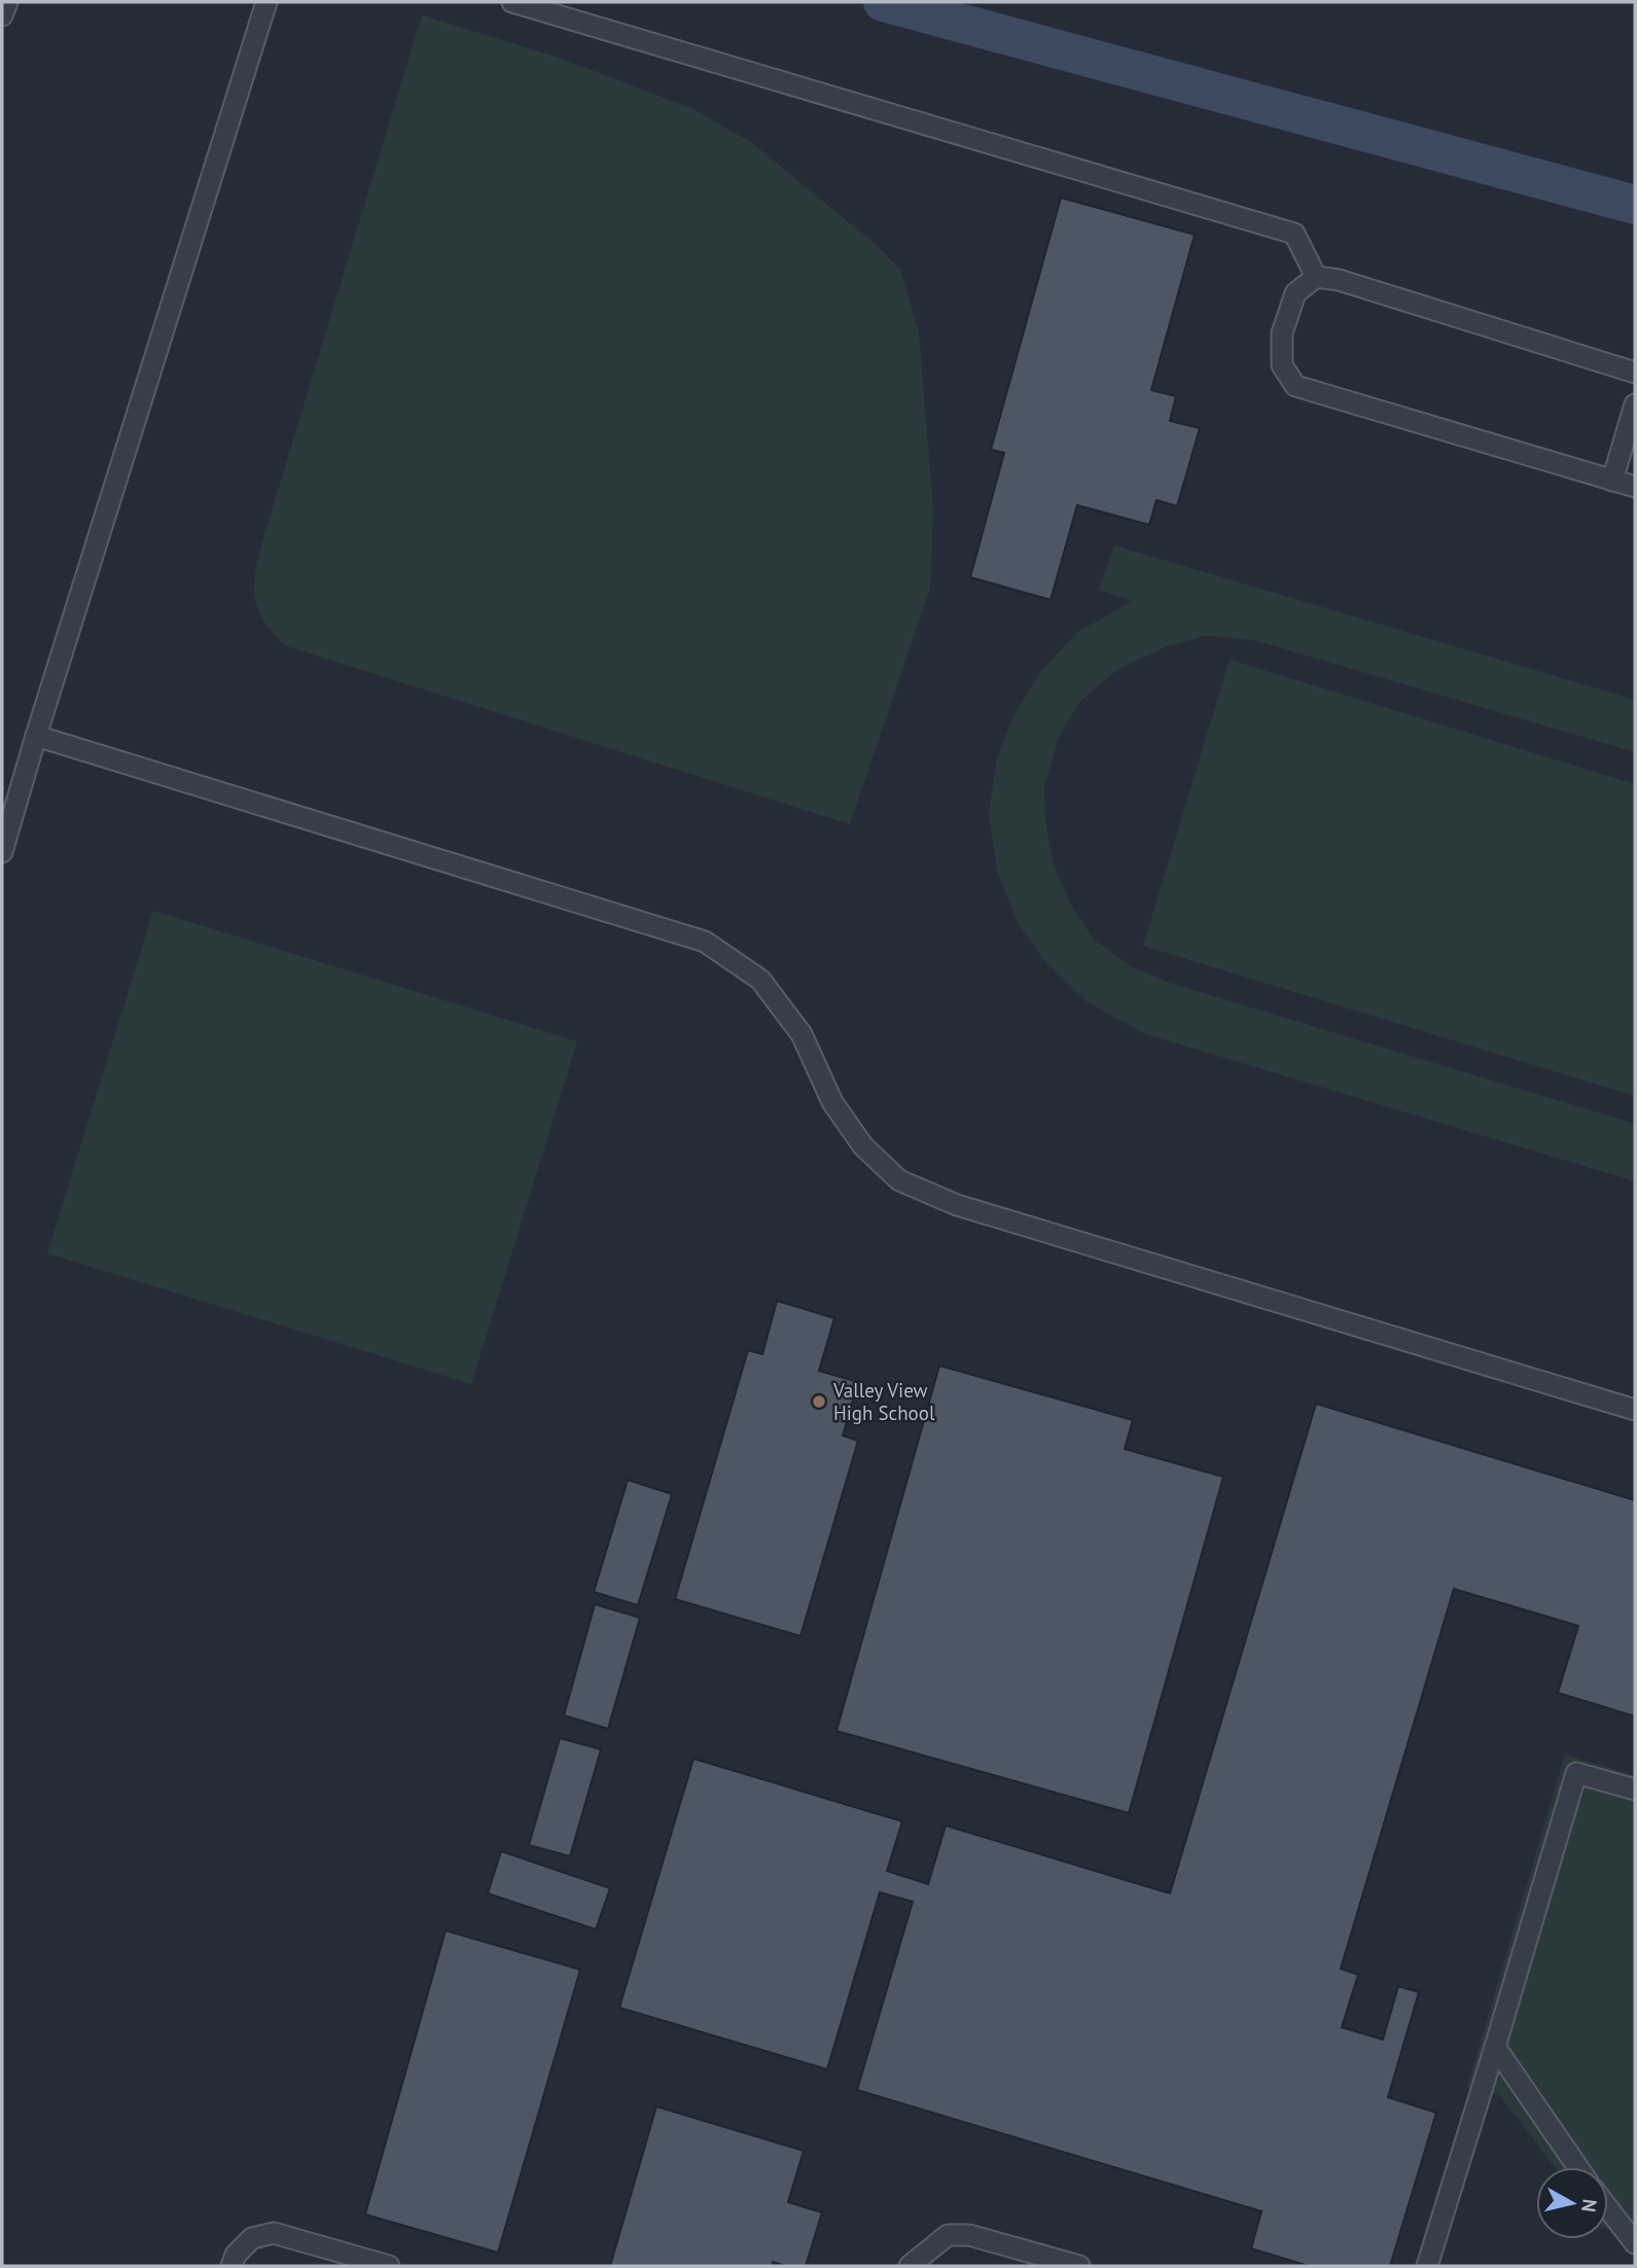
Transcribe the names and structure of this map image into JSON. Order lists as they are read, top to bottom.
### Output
{
  "places": ["Valley View High School"],
  "north": "right"
}
